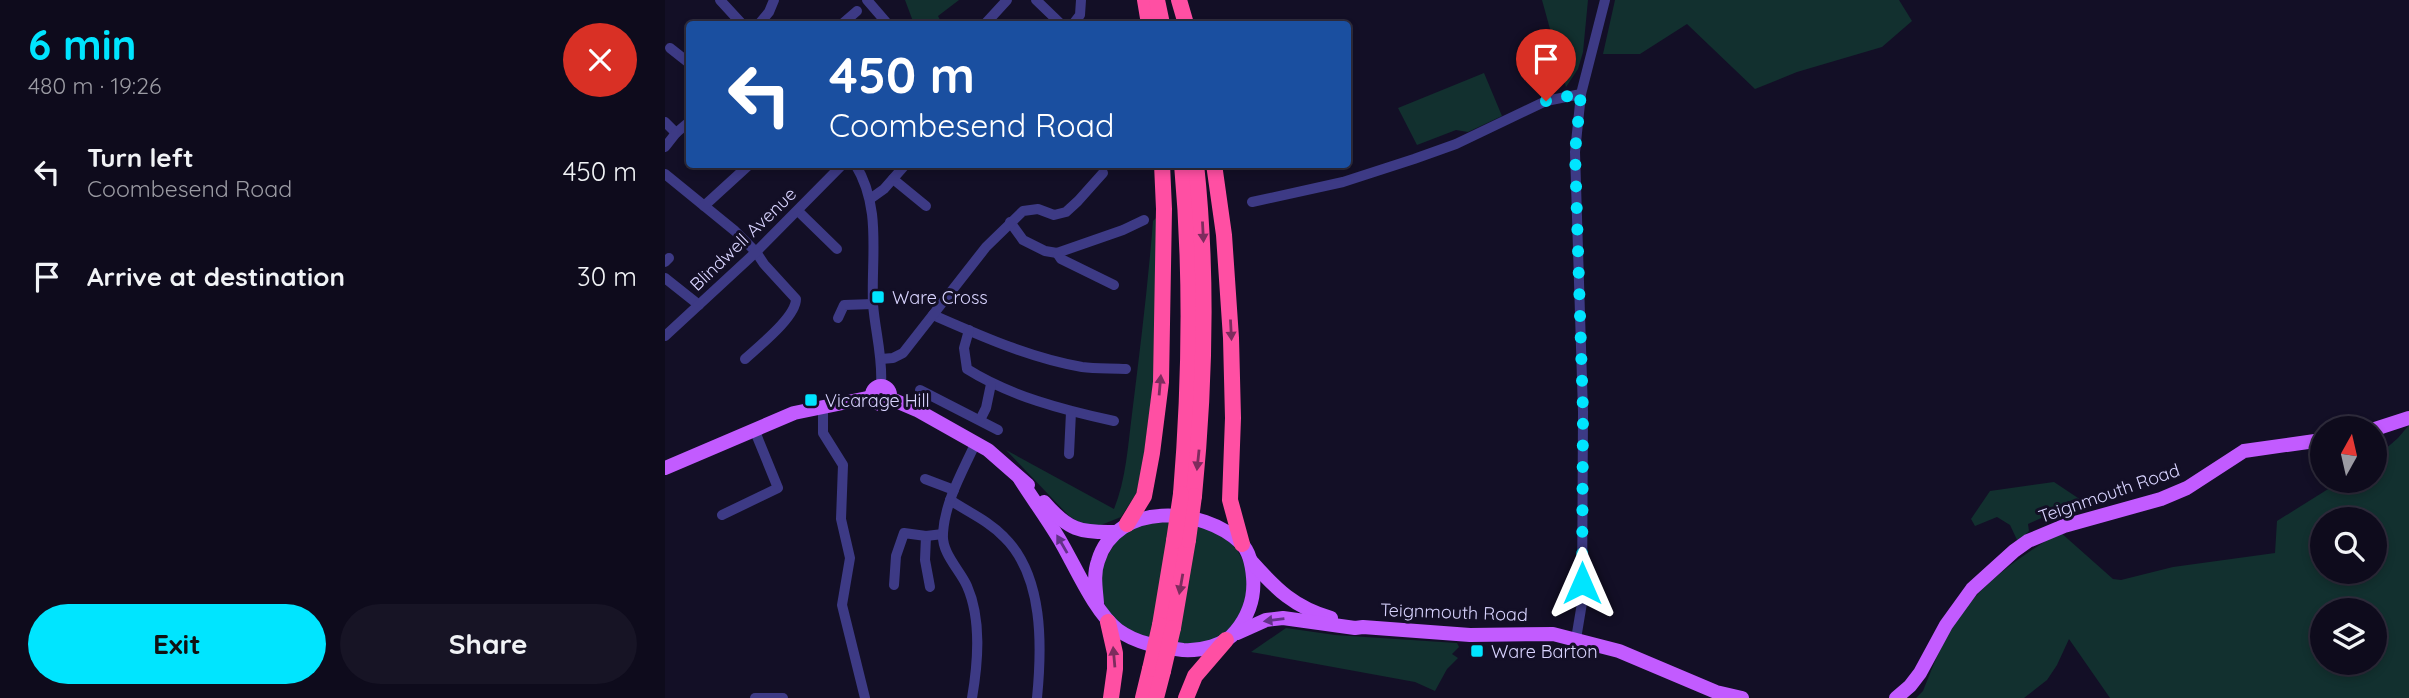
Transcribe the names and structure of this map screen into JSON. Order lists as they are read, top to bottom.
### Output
{
  "streets": {
    "main road": ["Teignmouth Road"],
    "street": ["Blindwell Avenue"]
  },
  "places": {
    "transit": ["Ware Cross", "Vicarage Hill", "Ware Barton"]
  },
  "north": "top",
  "page": {
    "heading": ["6 min", "480 m · 19:26"],
    "turn": ["450 m", "Coombesend Road"],
    "list": [
      {
        "name": "Turn left",
        "note": "Coombesend Road",
        "value": "450 m"
      },
      {
        "name": "Arrive at destination",
        "value": "30 m"
      }
    ],
    "buttons": ["Exit", "Share"]
  }
}
